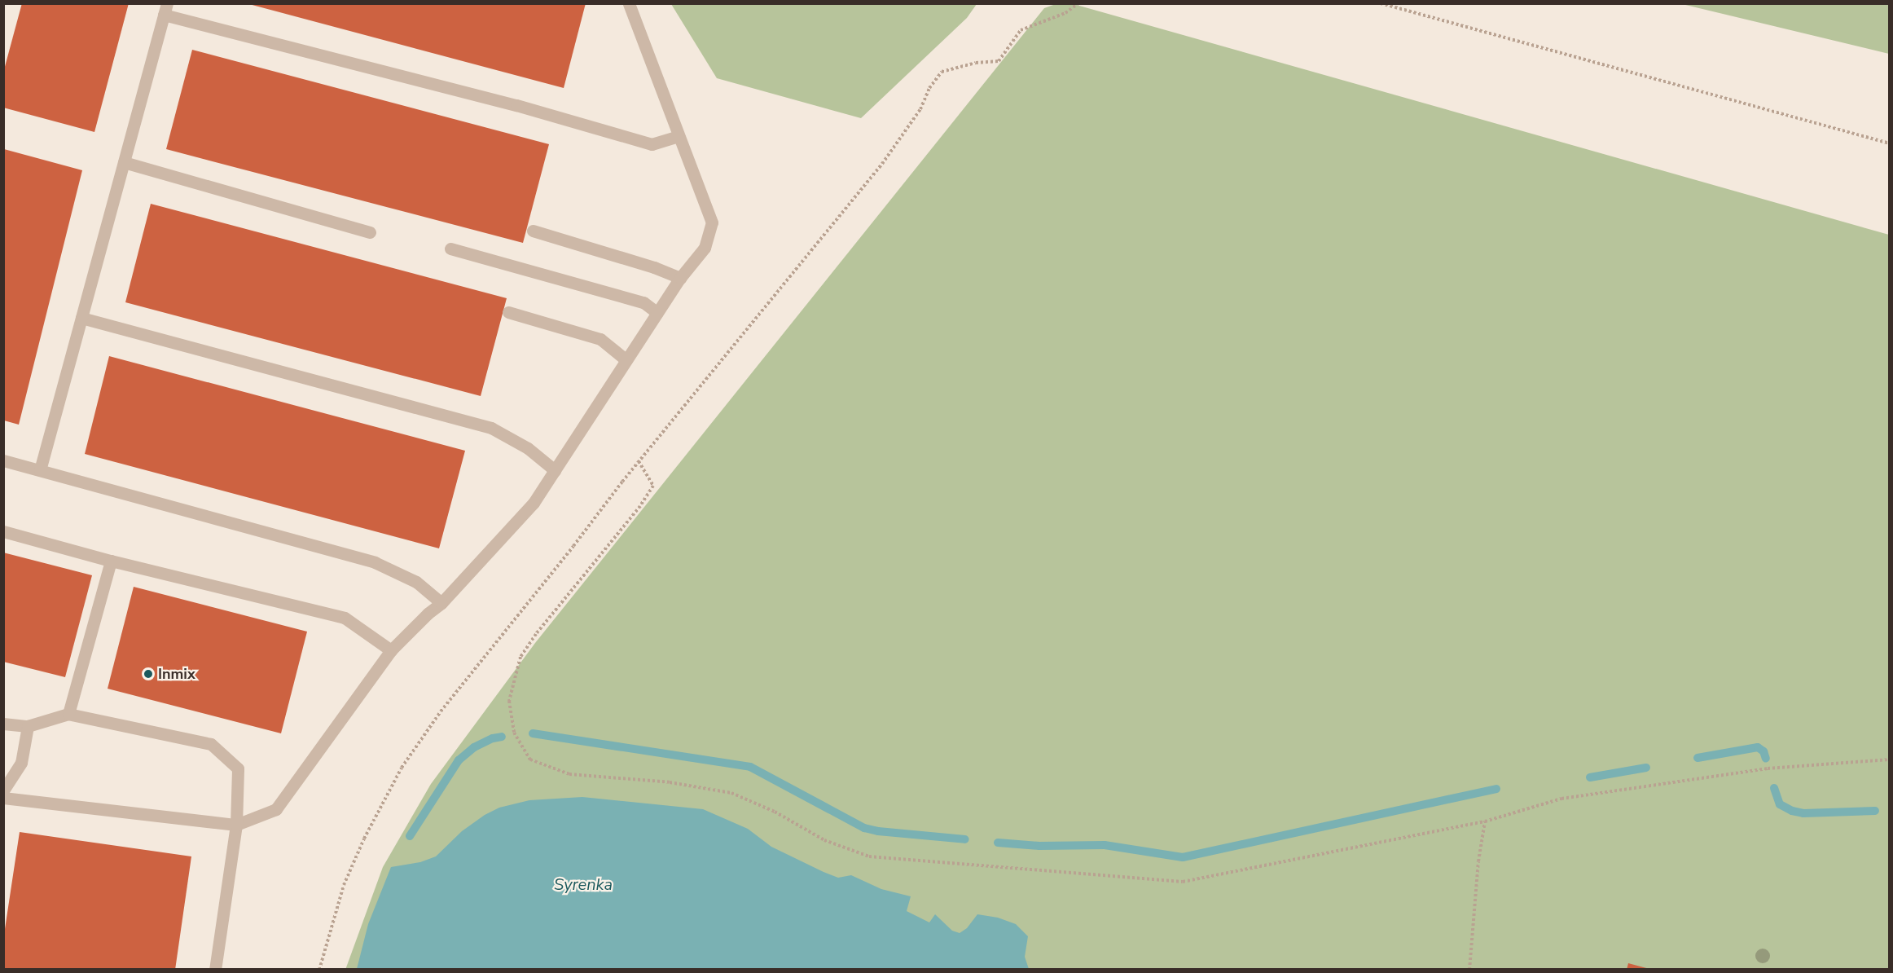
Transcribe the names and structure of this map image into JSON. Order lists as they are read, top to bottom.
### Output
{
  "water": ["Syrenka"],
  "places": ["Inmix"]
}
